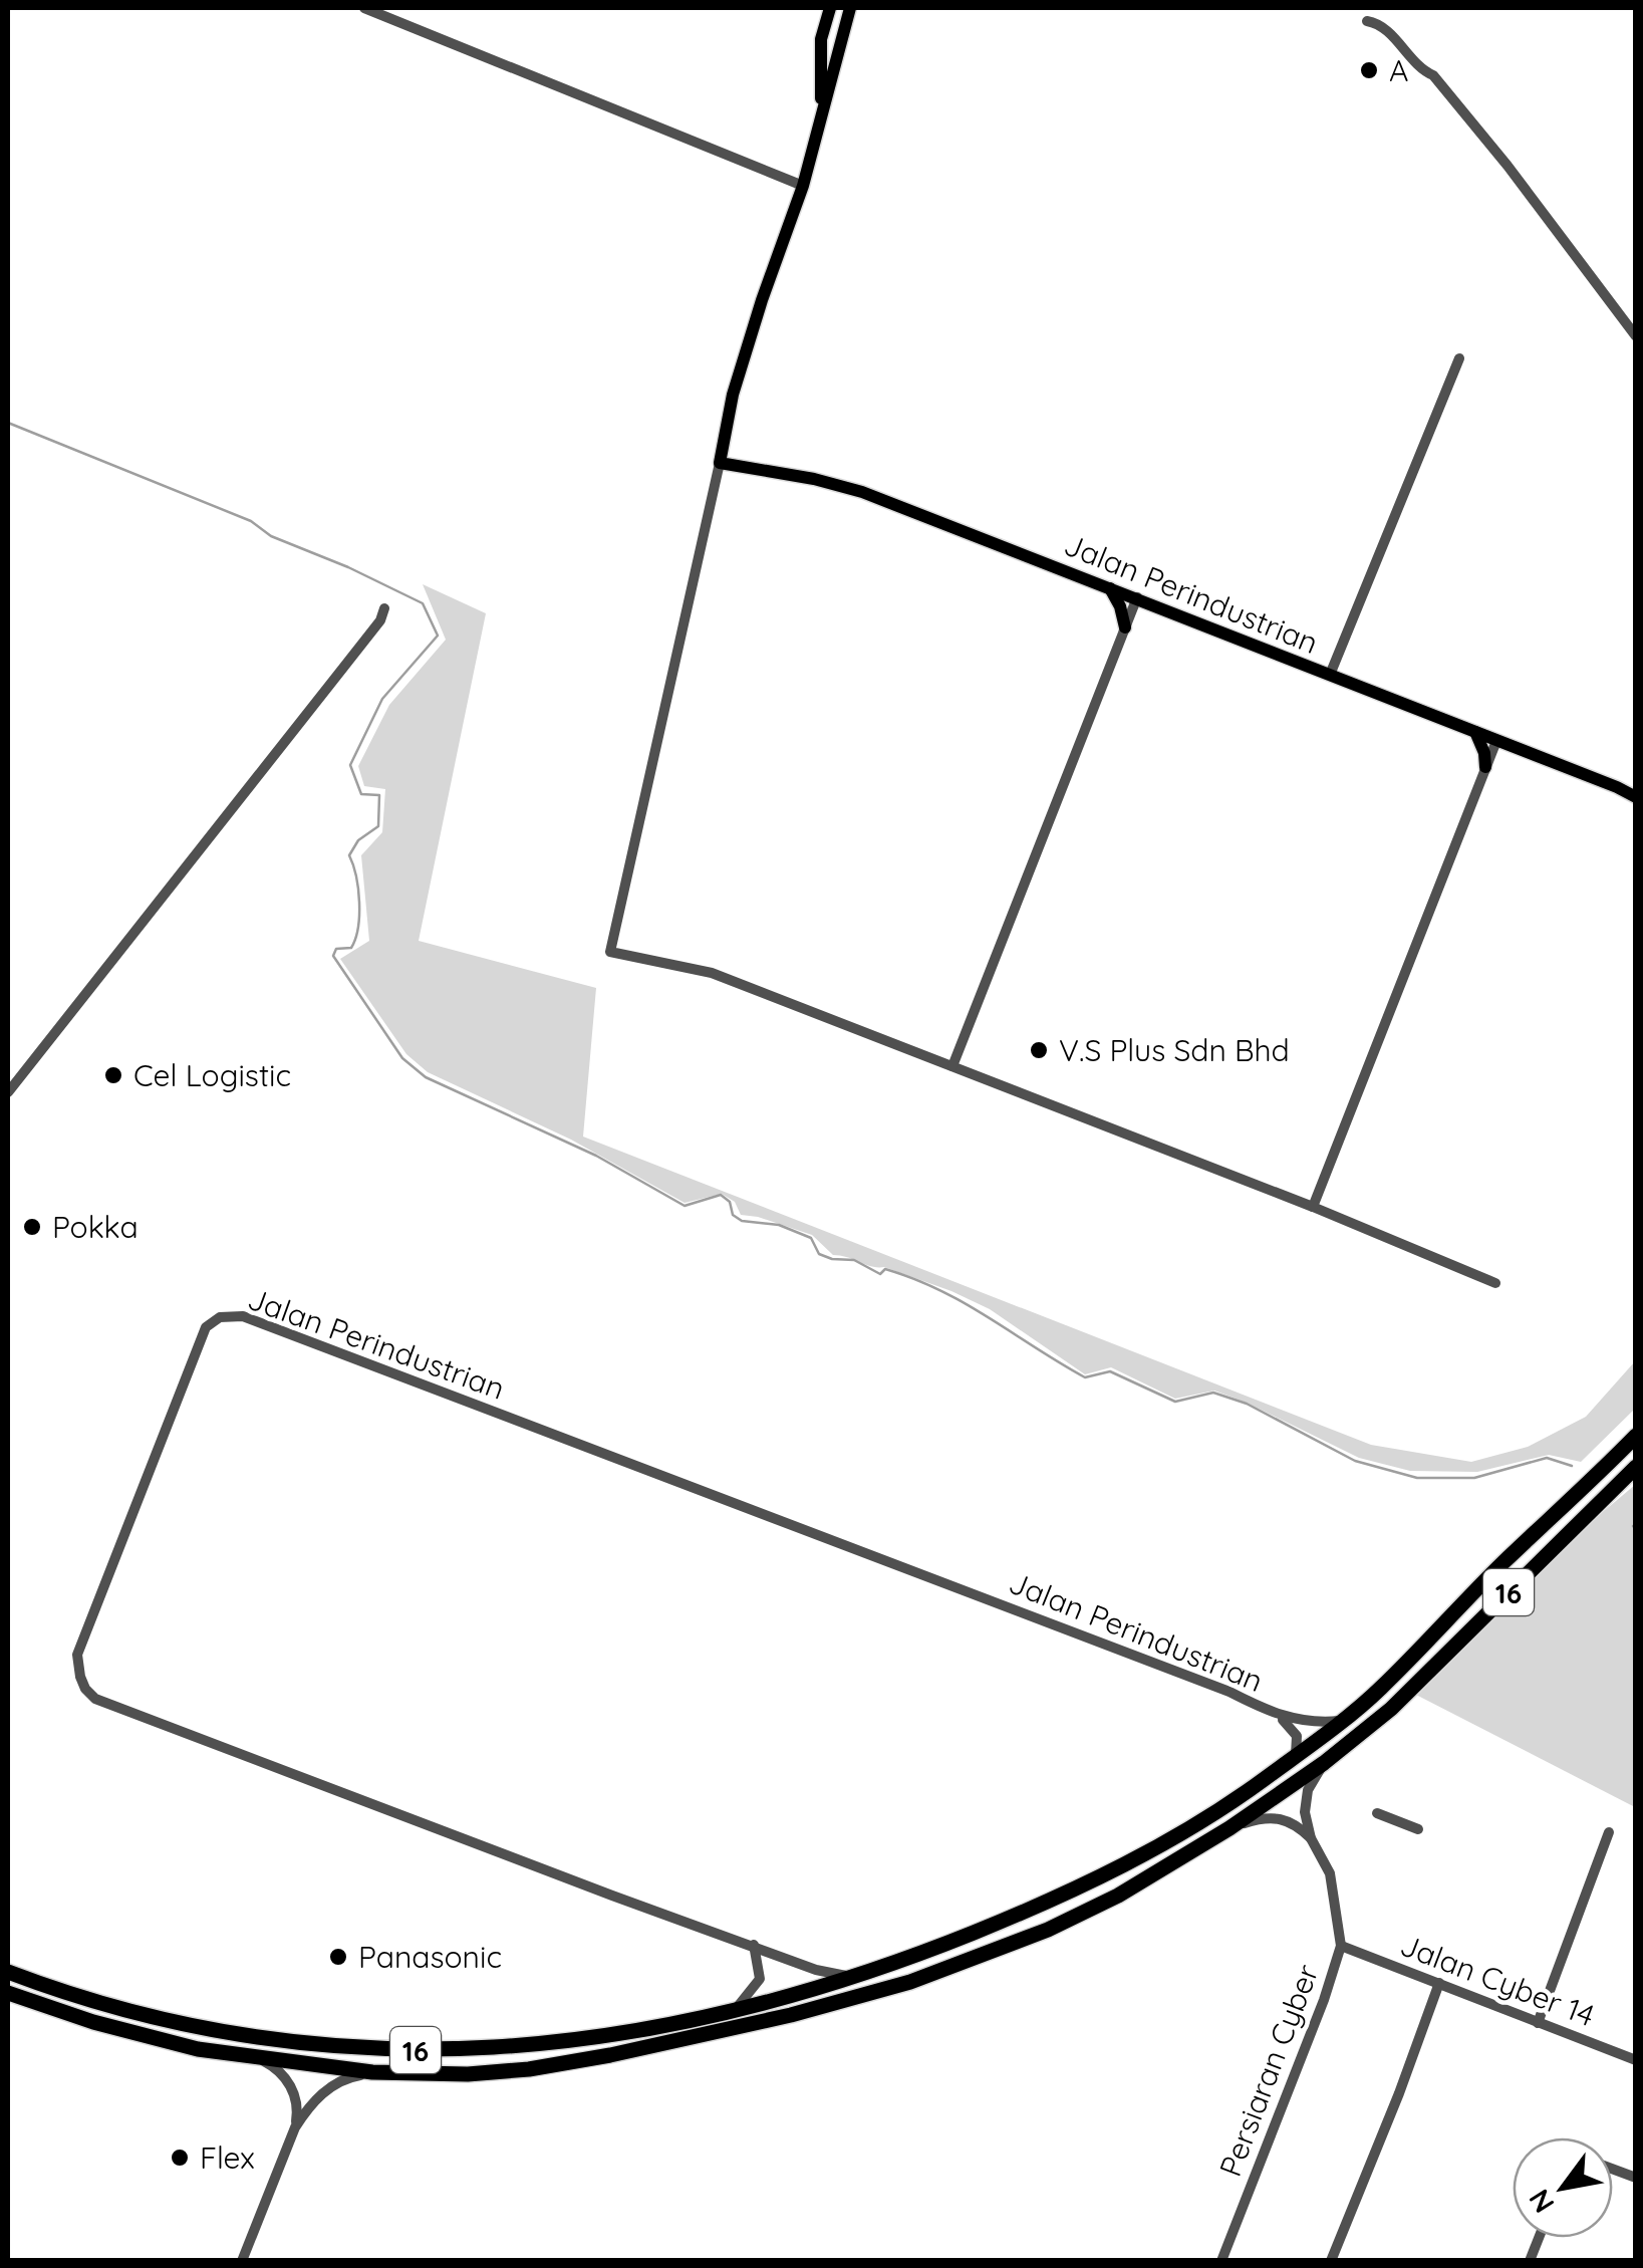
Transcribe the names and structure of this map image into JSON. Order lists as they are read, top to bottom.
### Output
{
  "streets": {
    "highway": ["16"],
    "main road": ["Jalan Perindustrian"],
    "street": ["Jalan Cyber 14", "Persiaran Cyber"]
  },
  "crossings": [
    ["Jalan Perindustrian", "16"],
    ["16", "Persiaran Cyber"],
    ["Jalan Cyber 14", "Persiaran Cyber"]
  ],
  "places": [
    "A",
    "V.S Plus Sdn Bhd",
    "Cel Logistic",
    "Pokka",
    "Panasonic",
    "Flex"
  ],
  "north": "bottom left"
}
